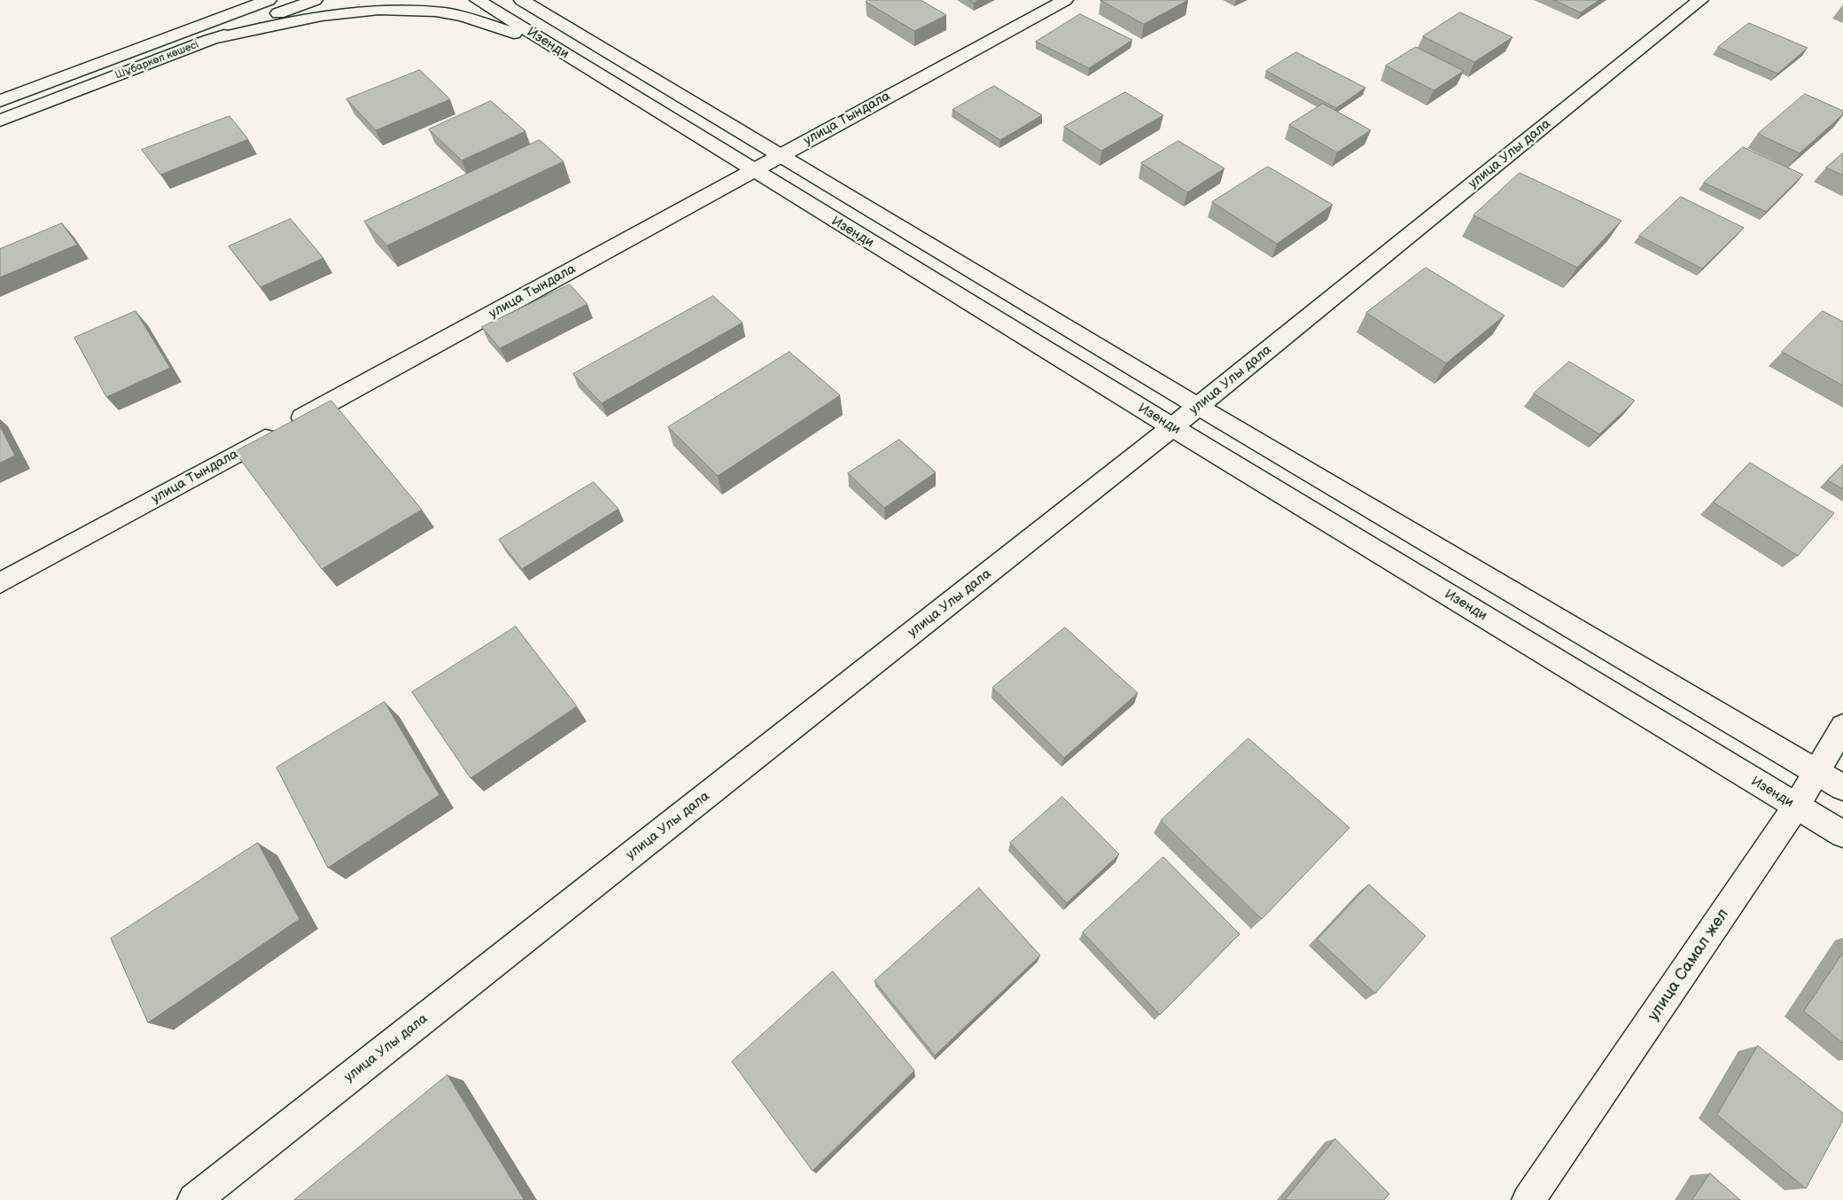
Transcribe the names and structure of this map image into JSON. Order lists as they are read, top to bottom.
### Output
{
  "streets": {
    "street": [
      "Изенди",
      "Шұбаркөл көшесі",
      "улица Тындала",
      "улица Улы дала",
      "улица Самал жел"
    ]
  },
  "crossings": [
    ["Изенди", "улица Тындала"],
    ["Изенди", "улица Улы дала"],
    ["Изенди", "улица Самал жел"]
  ]
}
